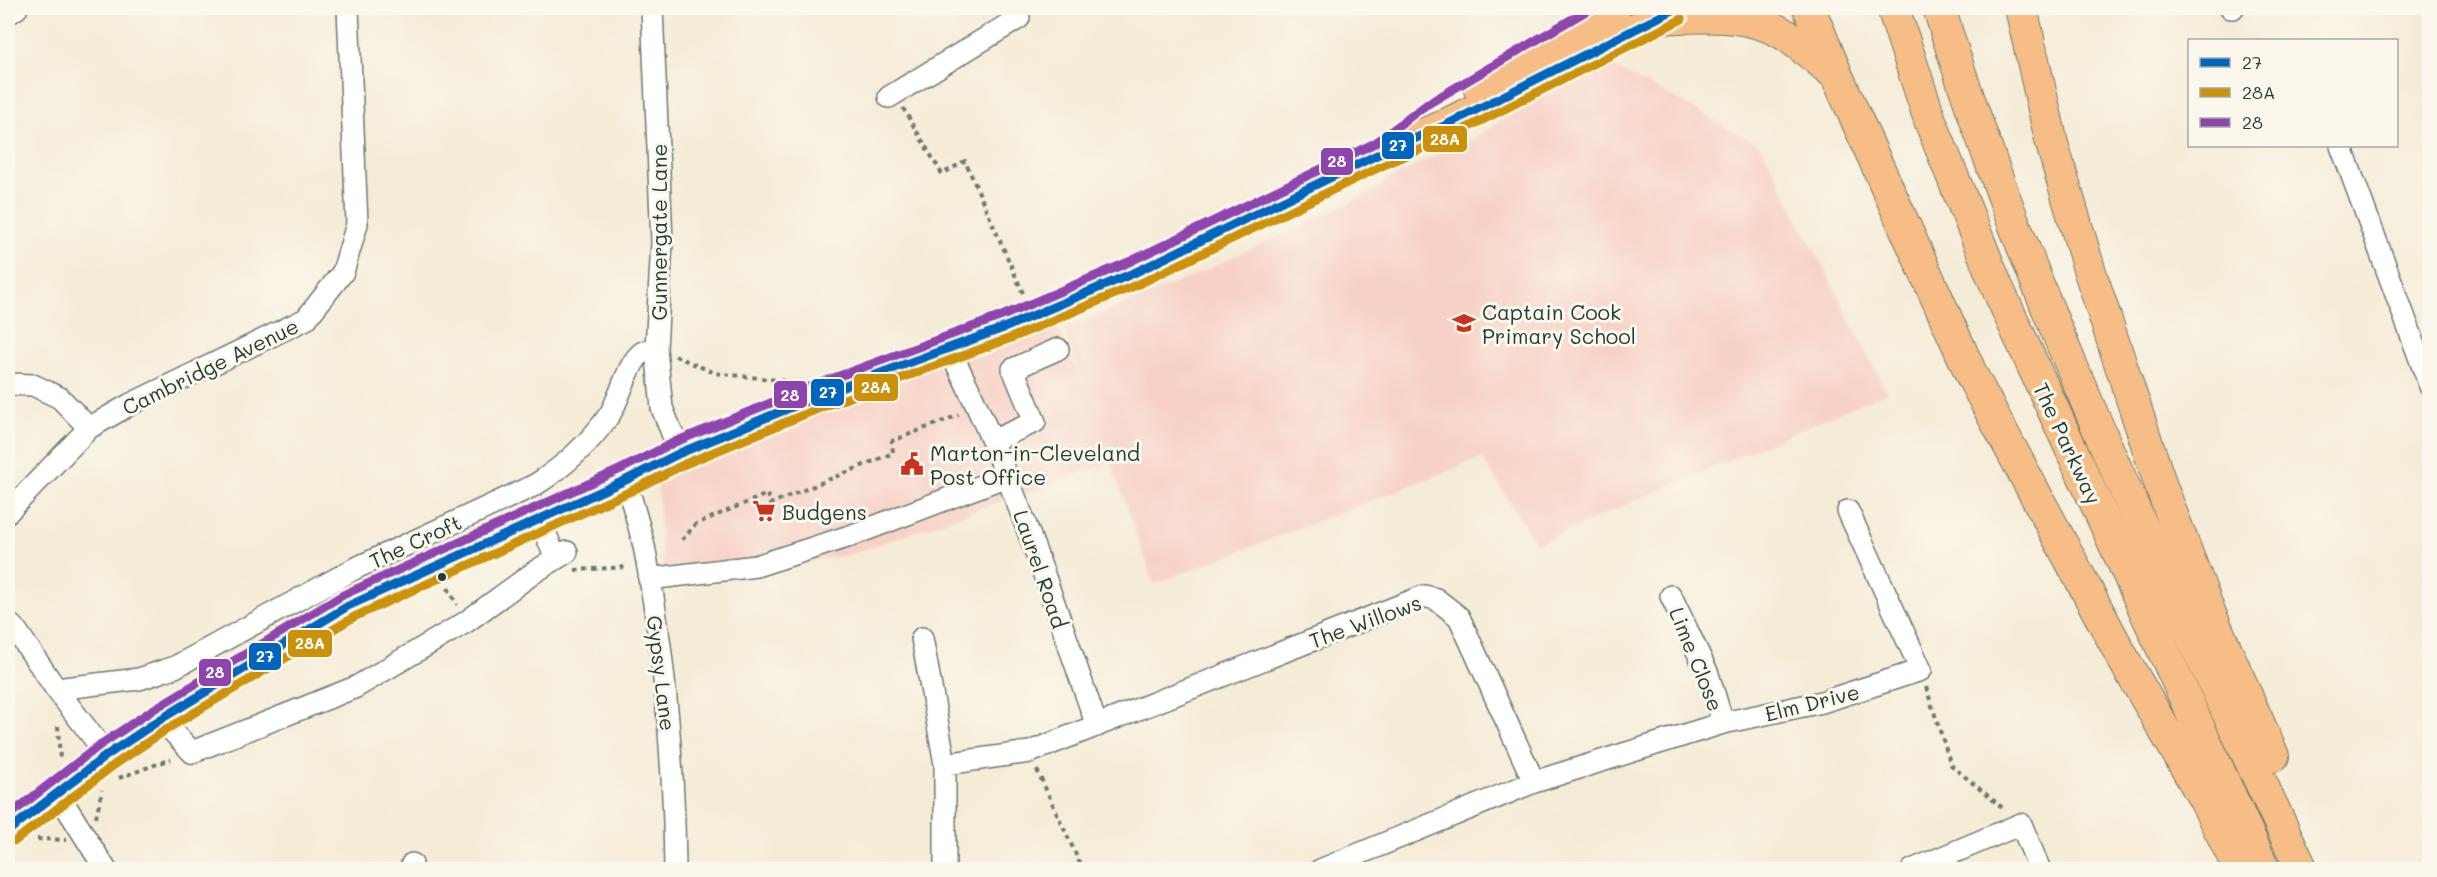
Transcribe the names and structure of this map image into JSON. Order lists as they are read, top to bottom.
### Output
{
  "streets": {
    "highway": ["The Parkway"],
    "street": [
      "Gunnergate Lane",
      "Cambridge Avenue",
      "The Croft",
      "Laurel Road",
      "The Willows",
      "Lime Close",
      "Gypsy Lane",
      "Elm Drive"
    ]
  },
  "crossings": [
    ["Gunnergate Lane", "The Croft"],
    ["Laurel Road", "The Willows"],
    ["The Willows", "Elm Drive"],
    ["Lime Close", "Elm Drive"]
  ],
  "places": {
    "school or university": ["Captain Cook Primary School"],
    "public building": ["Marton-in-Cleveland Post Office"],
    "supermarket": ["Budgens"]
  },
  "lines": ["transit line 27", "transit line 28", "transit line 28A"],
  "legend": ["27", "28A", "28"]
}
